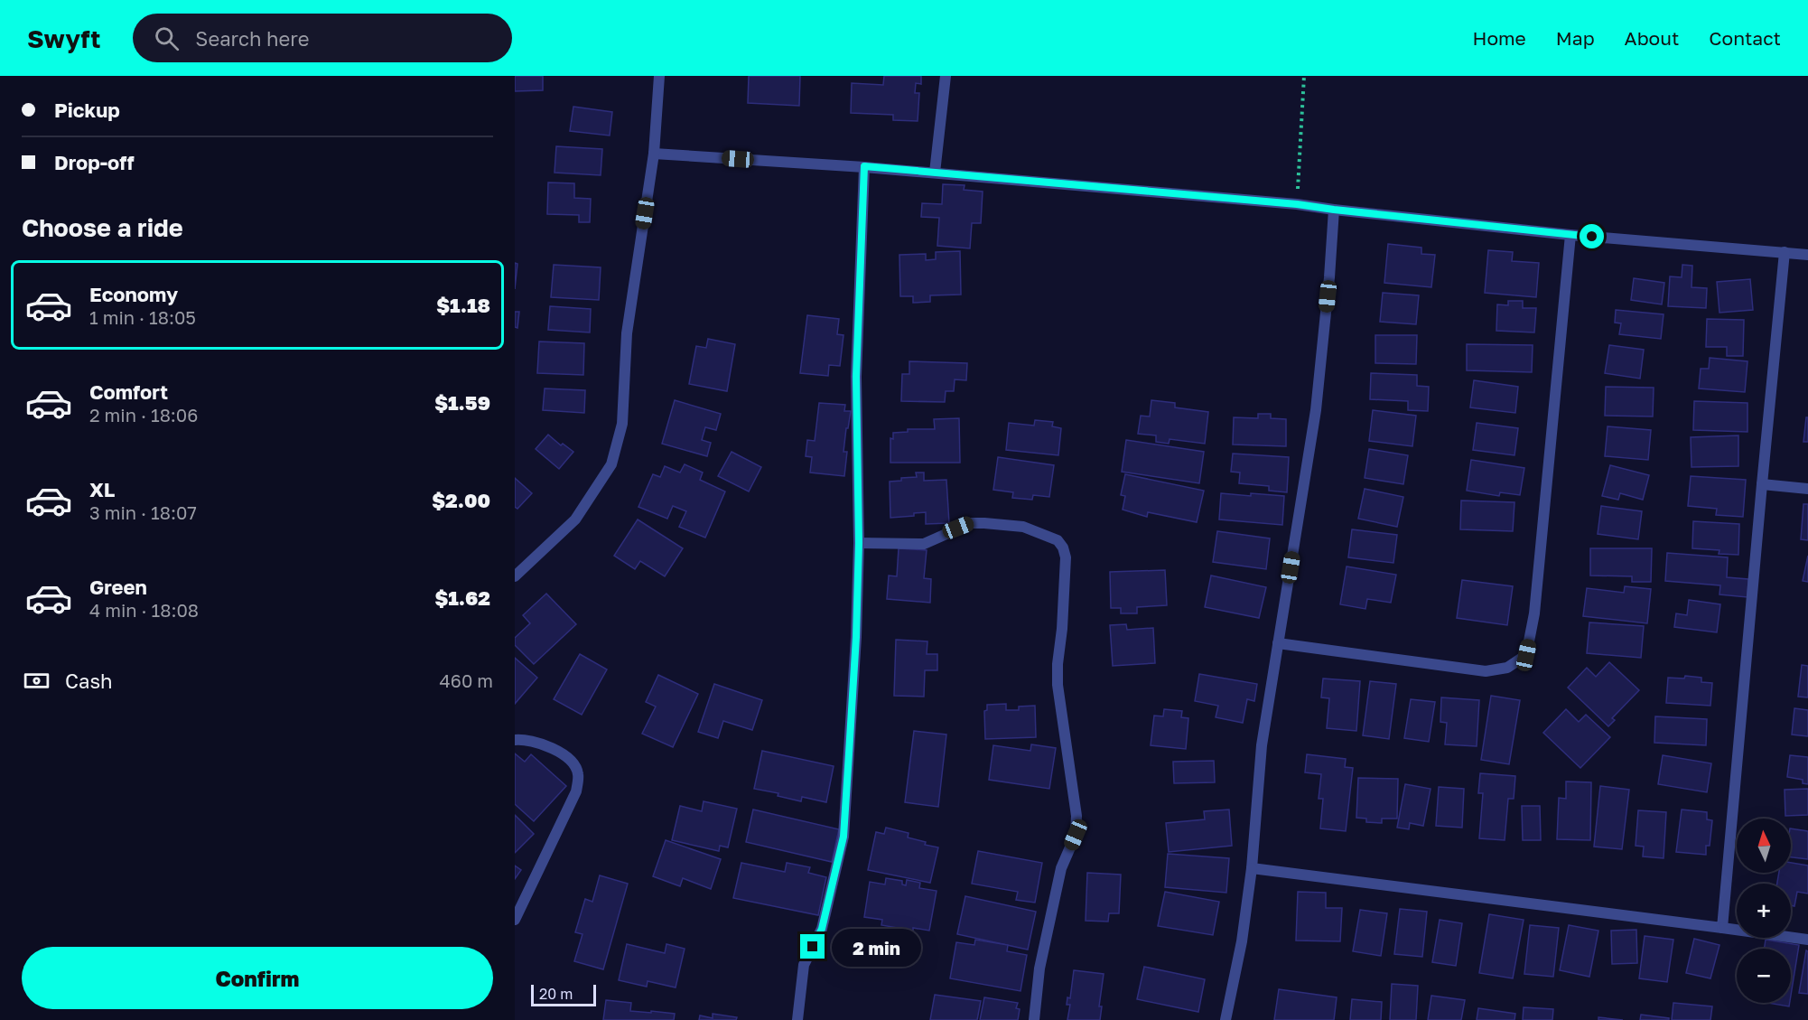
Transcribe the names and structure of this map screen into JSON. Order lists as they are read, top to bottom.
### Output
{
  "scale_bar": "20 m",
  "north": "top",
  "page": {
    "header": "Swyft",
    "search": "Search here",
    "nav": [
      "Home",
      "Map",
      "About",
      "Contact"
    ],
    "banner": ["Pickup", "Drop-off"],
    "heading": "Choose a ride",
    "list": [
      {
        "name": "Economy",
        "note": "1 min · 18:05",
        "value": "$1.18"
      },
      {
        "name": "Comfort",
        "note": "2 min · 18:06",
        "value": "$1.59"
      },
      {
        "name": "XL",
        "note": "3 min · 18:07",
        "value": "$2.00"
      },
      {
        "name": "Green",
        "note": "4 min · 18:08",
        "value": "$1.62"
      }
    ],
    "pay": ["Cash", "460 m"],
    "map_buttons": ["+", "−"],
    "bubble": "2 min",
    "buttons": "Confirm",
    "scale": "20 m"
  }
}
